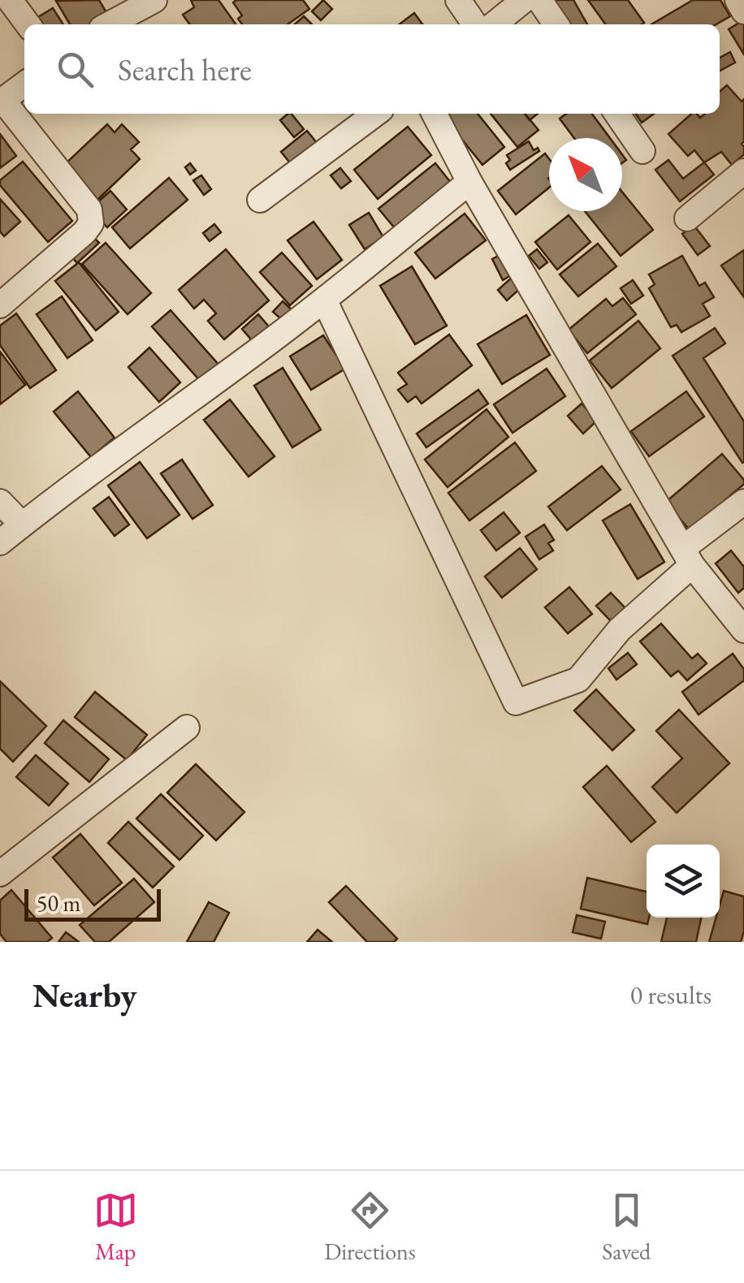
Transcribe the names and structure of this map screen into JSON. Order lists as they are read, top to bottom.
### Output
{
  "scale_bar": "50 m",
  "north": "top left",
  "page": {
    "search": "Search here",
    "scale": "50 m",
    "heading": ["Nearby", "0 results"],
    "nav": ["Map", "Directions", "Saved"]
  }
}
